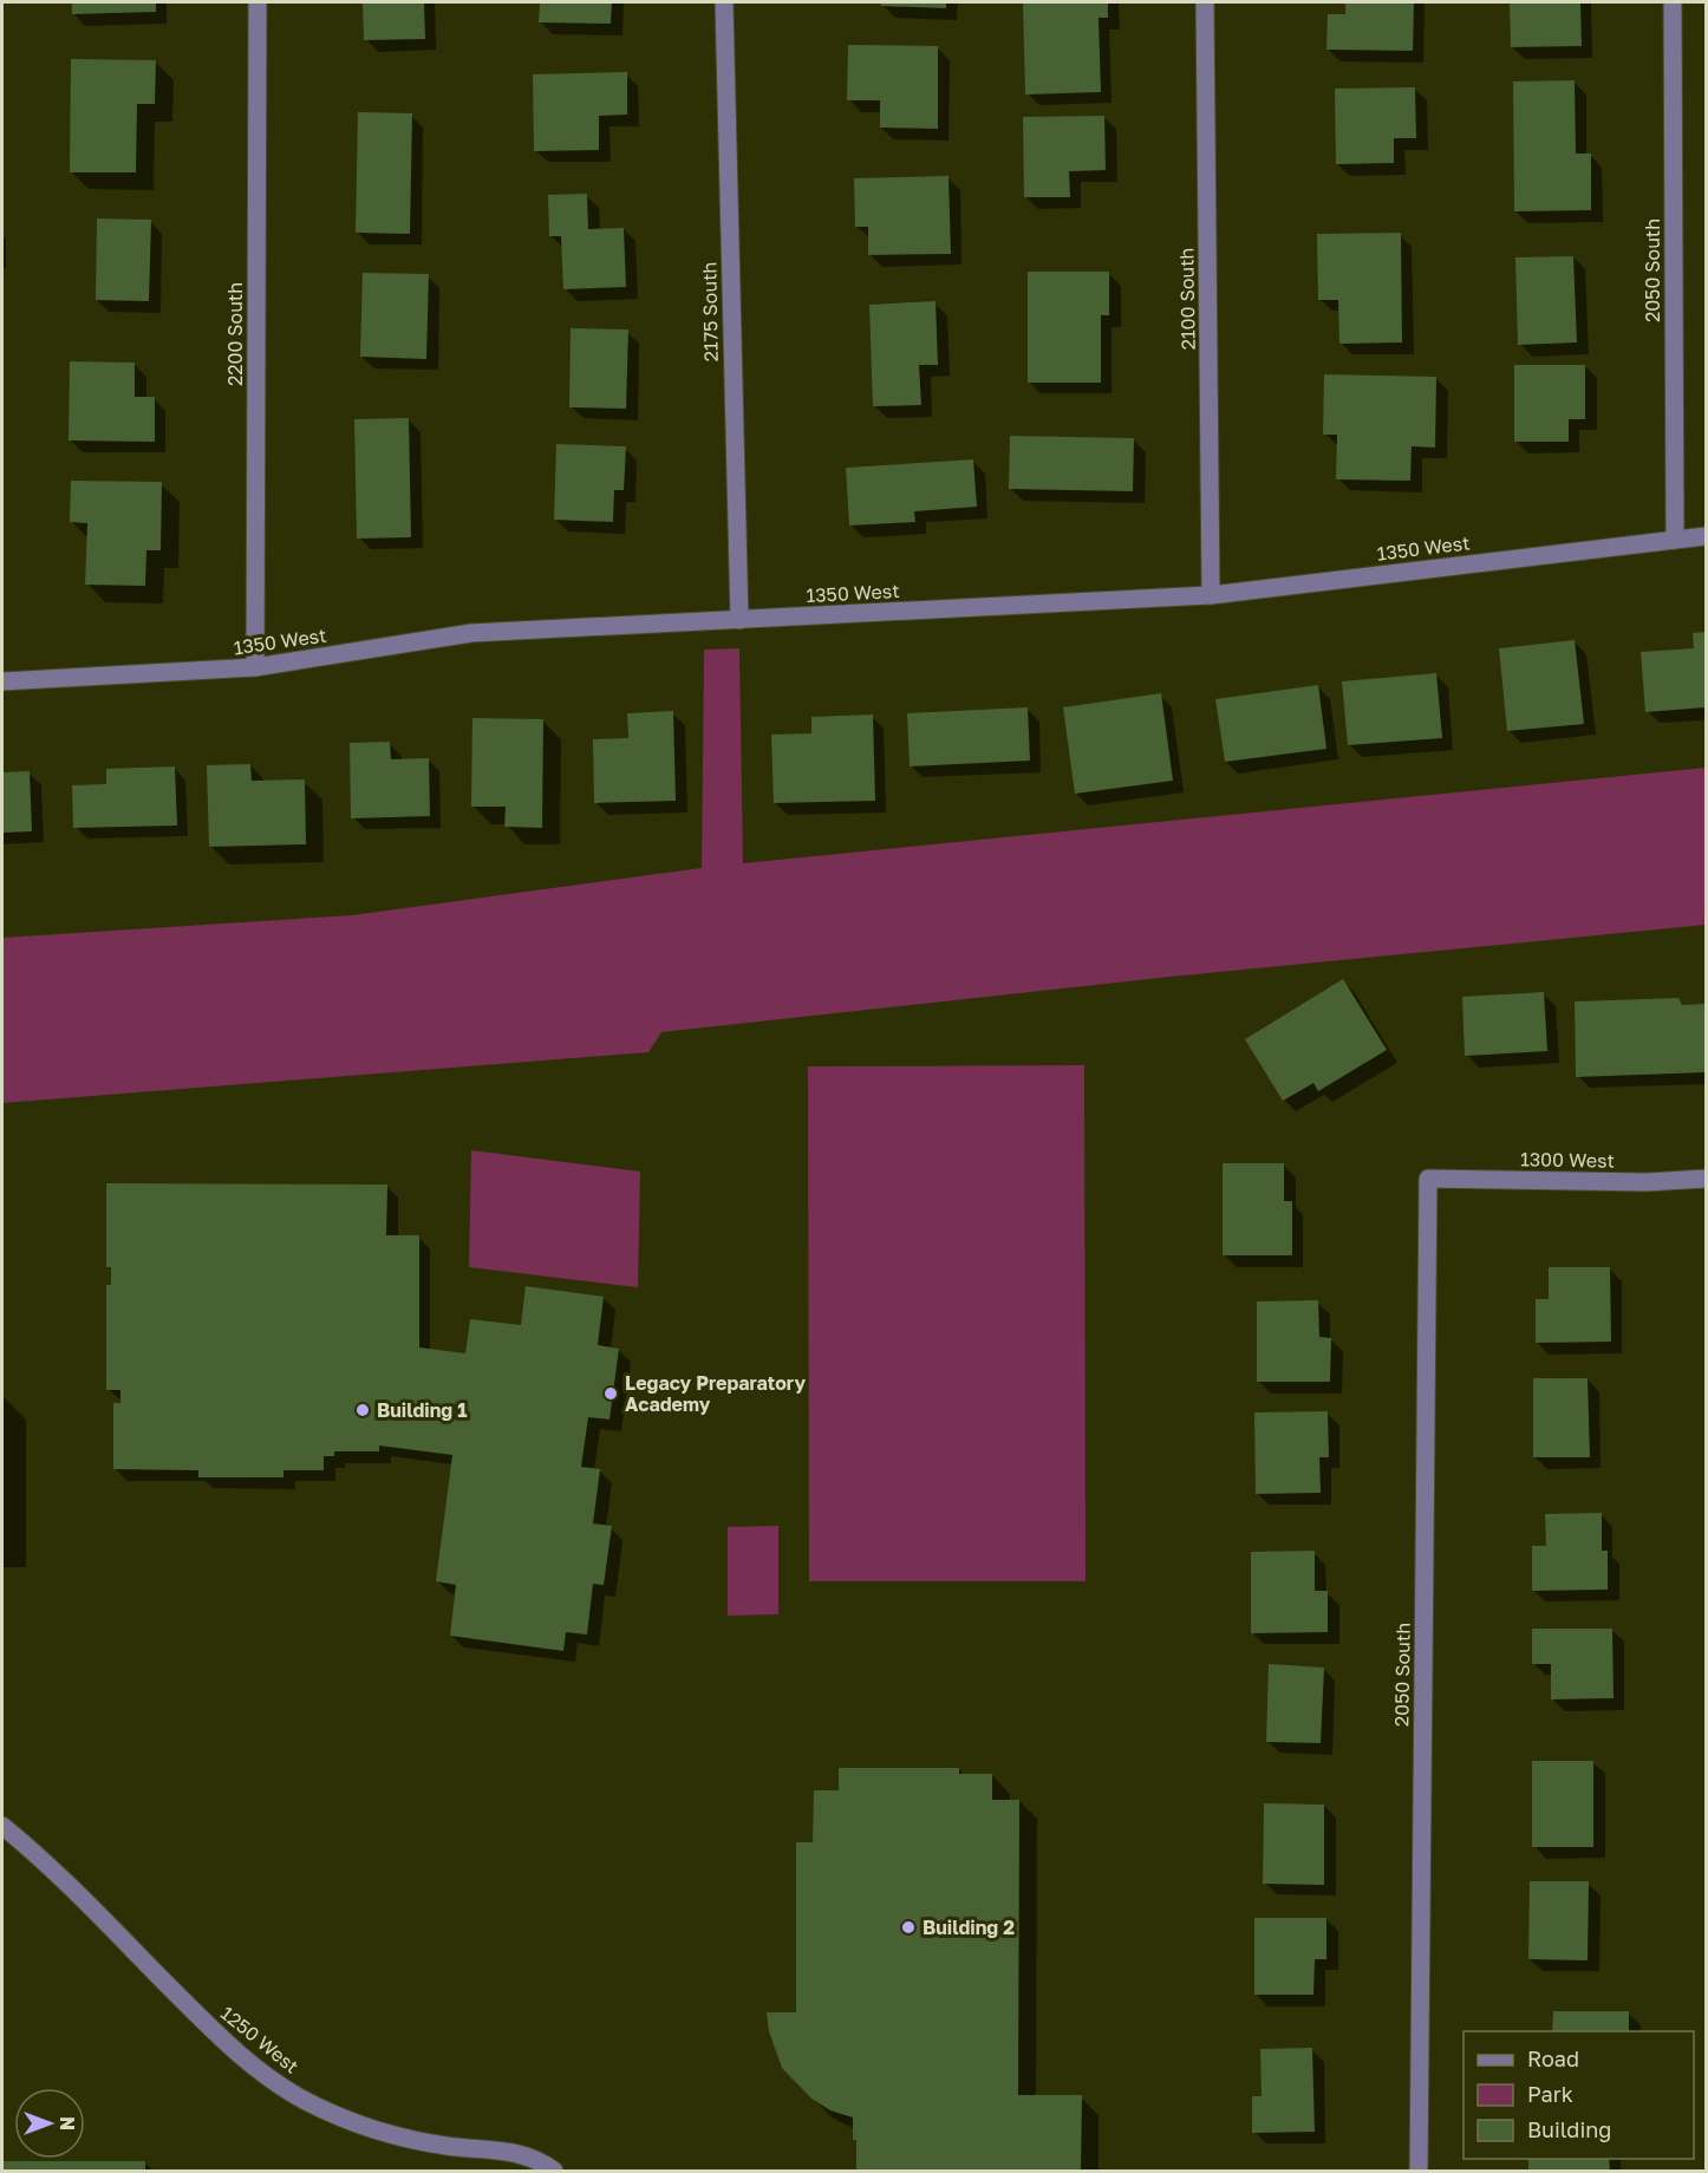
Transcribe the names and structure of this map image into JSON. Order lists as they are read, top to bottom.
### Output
{
  "streets": {
    "street": [
      "2050 South",
      "2100 South",
      "2175 South",
      "2200 South",
      "1350 West",
      "1300 West",
      "1250 West"
    ]
  },
  "crossings": [
    ["2050 South", "1350 West"],
    ["2050 South", "1300 West"],
    ["2100 South", "1350 West"],
    ["2175 South", "1350 West"],
    ["2200 South", "1350 West"]
  ],
  "places": ["Legacy Preparatory Academy", "Building 1", "Building 2"],
  "legend": ["Road", "Park", "Building"],
  "north": "right"
}
